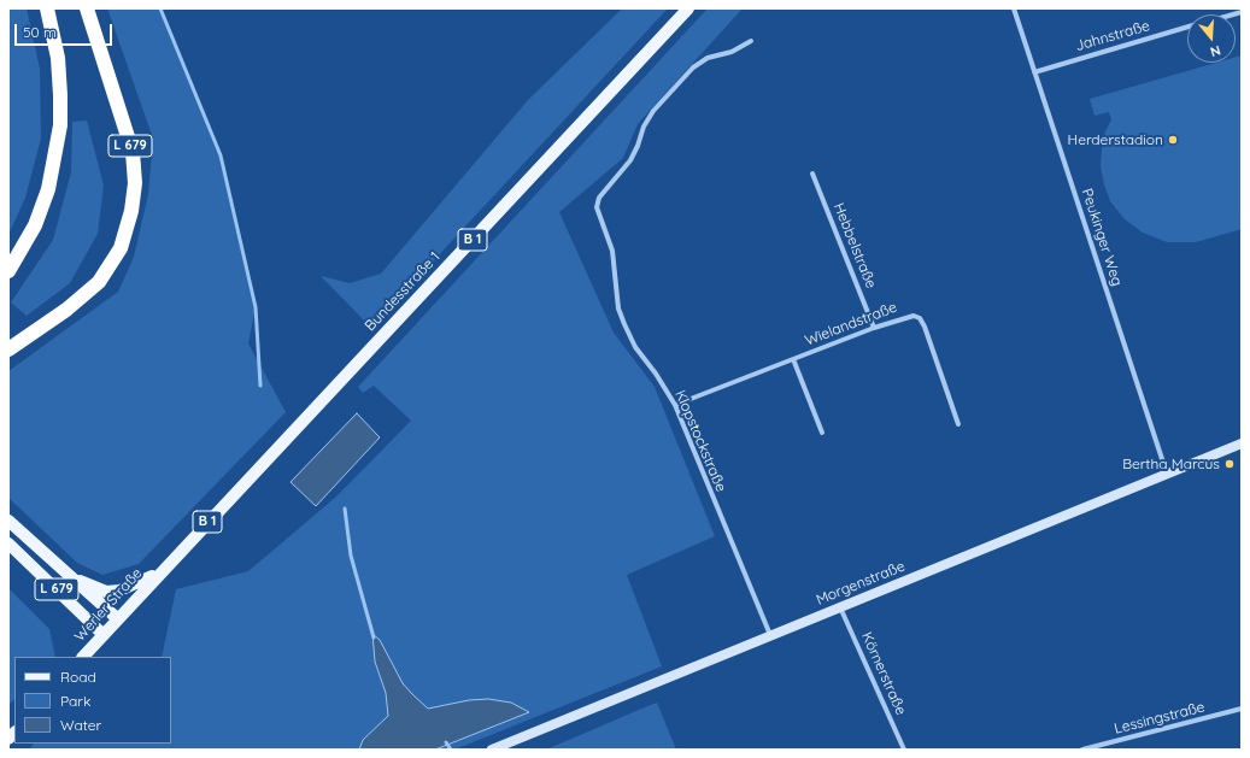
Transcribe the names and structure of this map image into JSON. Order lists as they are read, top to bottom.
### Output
{
  "streets": {
    "highway": ["L 679"],
    "main road": [
      "B 1",
      "Bundesstraße 1",
      "Morgenstraße",
      "Werler Straße"
    ],
    "street": [
      "Jahnstraße",
      "Peukinger Weg",
      "Hebbelstraße",
      "Wielandstraße",
      "Klopstockstraße",
      "Körnerstraße",
      "Lessingstraße"
    ]
  },
  "crossings": [
    ["Jahnstraße", "Peukinger Weg"],
    ["L 679", "B 1"],
    ["L 679", "Werler Straße"],
    ["Peukinger Weg", "Morgenstraße"],
    ["B 1", "Bundesstraße 1"],
    ["B 1", "Werler Straße"],
    ["Hebbelstraße", "Wielandstraße"],
    ["Bundesstraße 1", "Werler Straße"],
    ["Wielandstraße", "Klopstockstraße"],
    ["Klopstockstraße", "Morgenstraße"],
    ["Morgenstraße", "Körnerstraße"]
  ],
  "places": ["Herderstadion", "Bertha Marcus"],
  "legend": ["Road", "Park", "Water"],
  "scale_bar": "50 m",
  "north": "bottom"
}
